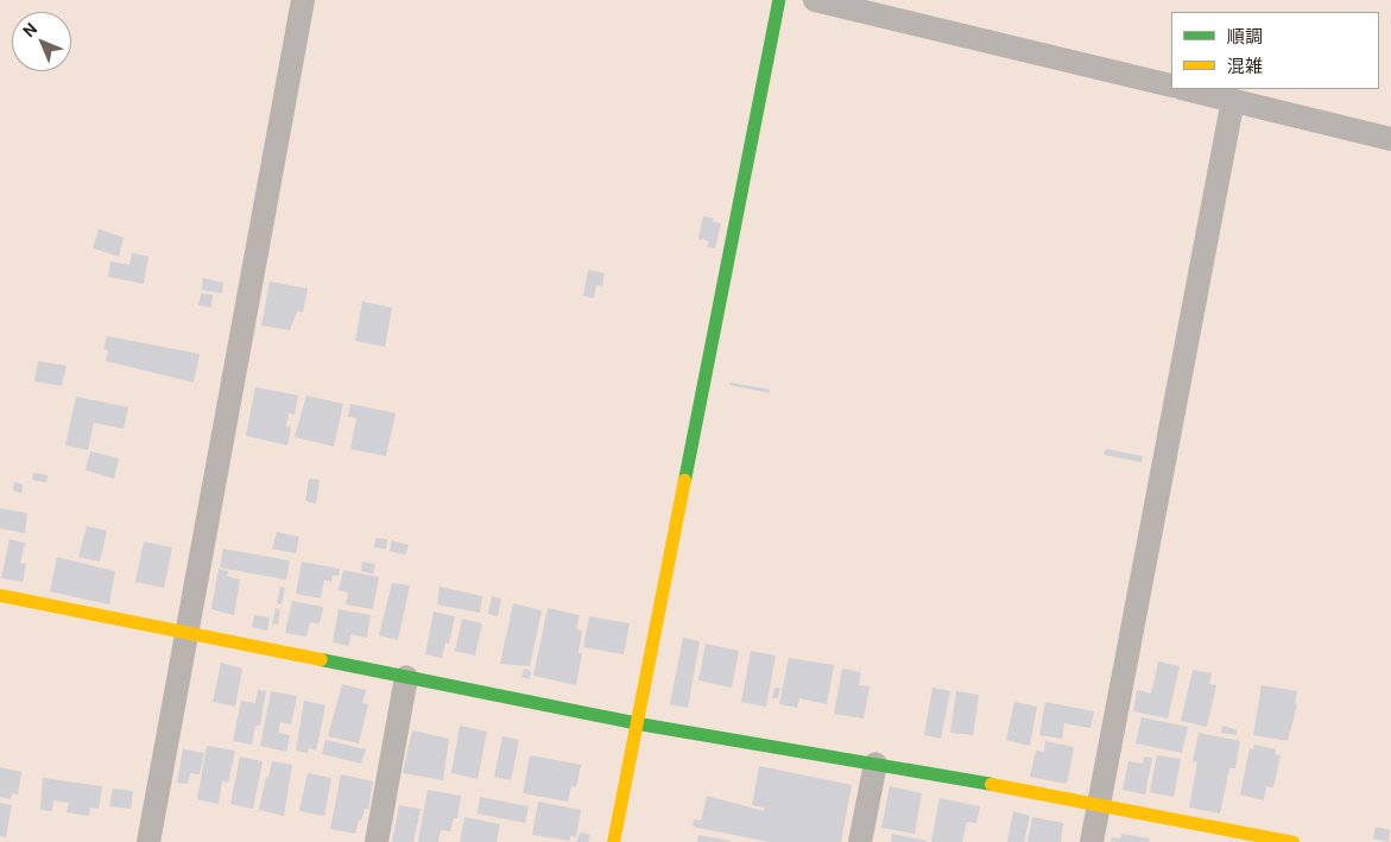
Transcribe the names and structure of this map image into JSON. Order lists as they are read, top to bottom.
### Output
{
  "legend": ["順調", "混雑"],
  "north": "top left"
}
